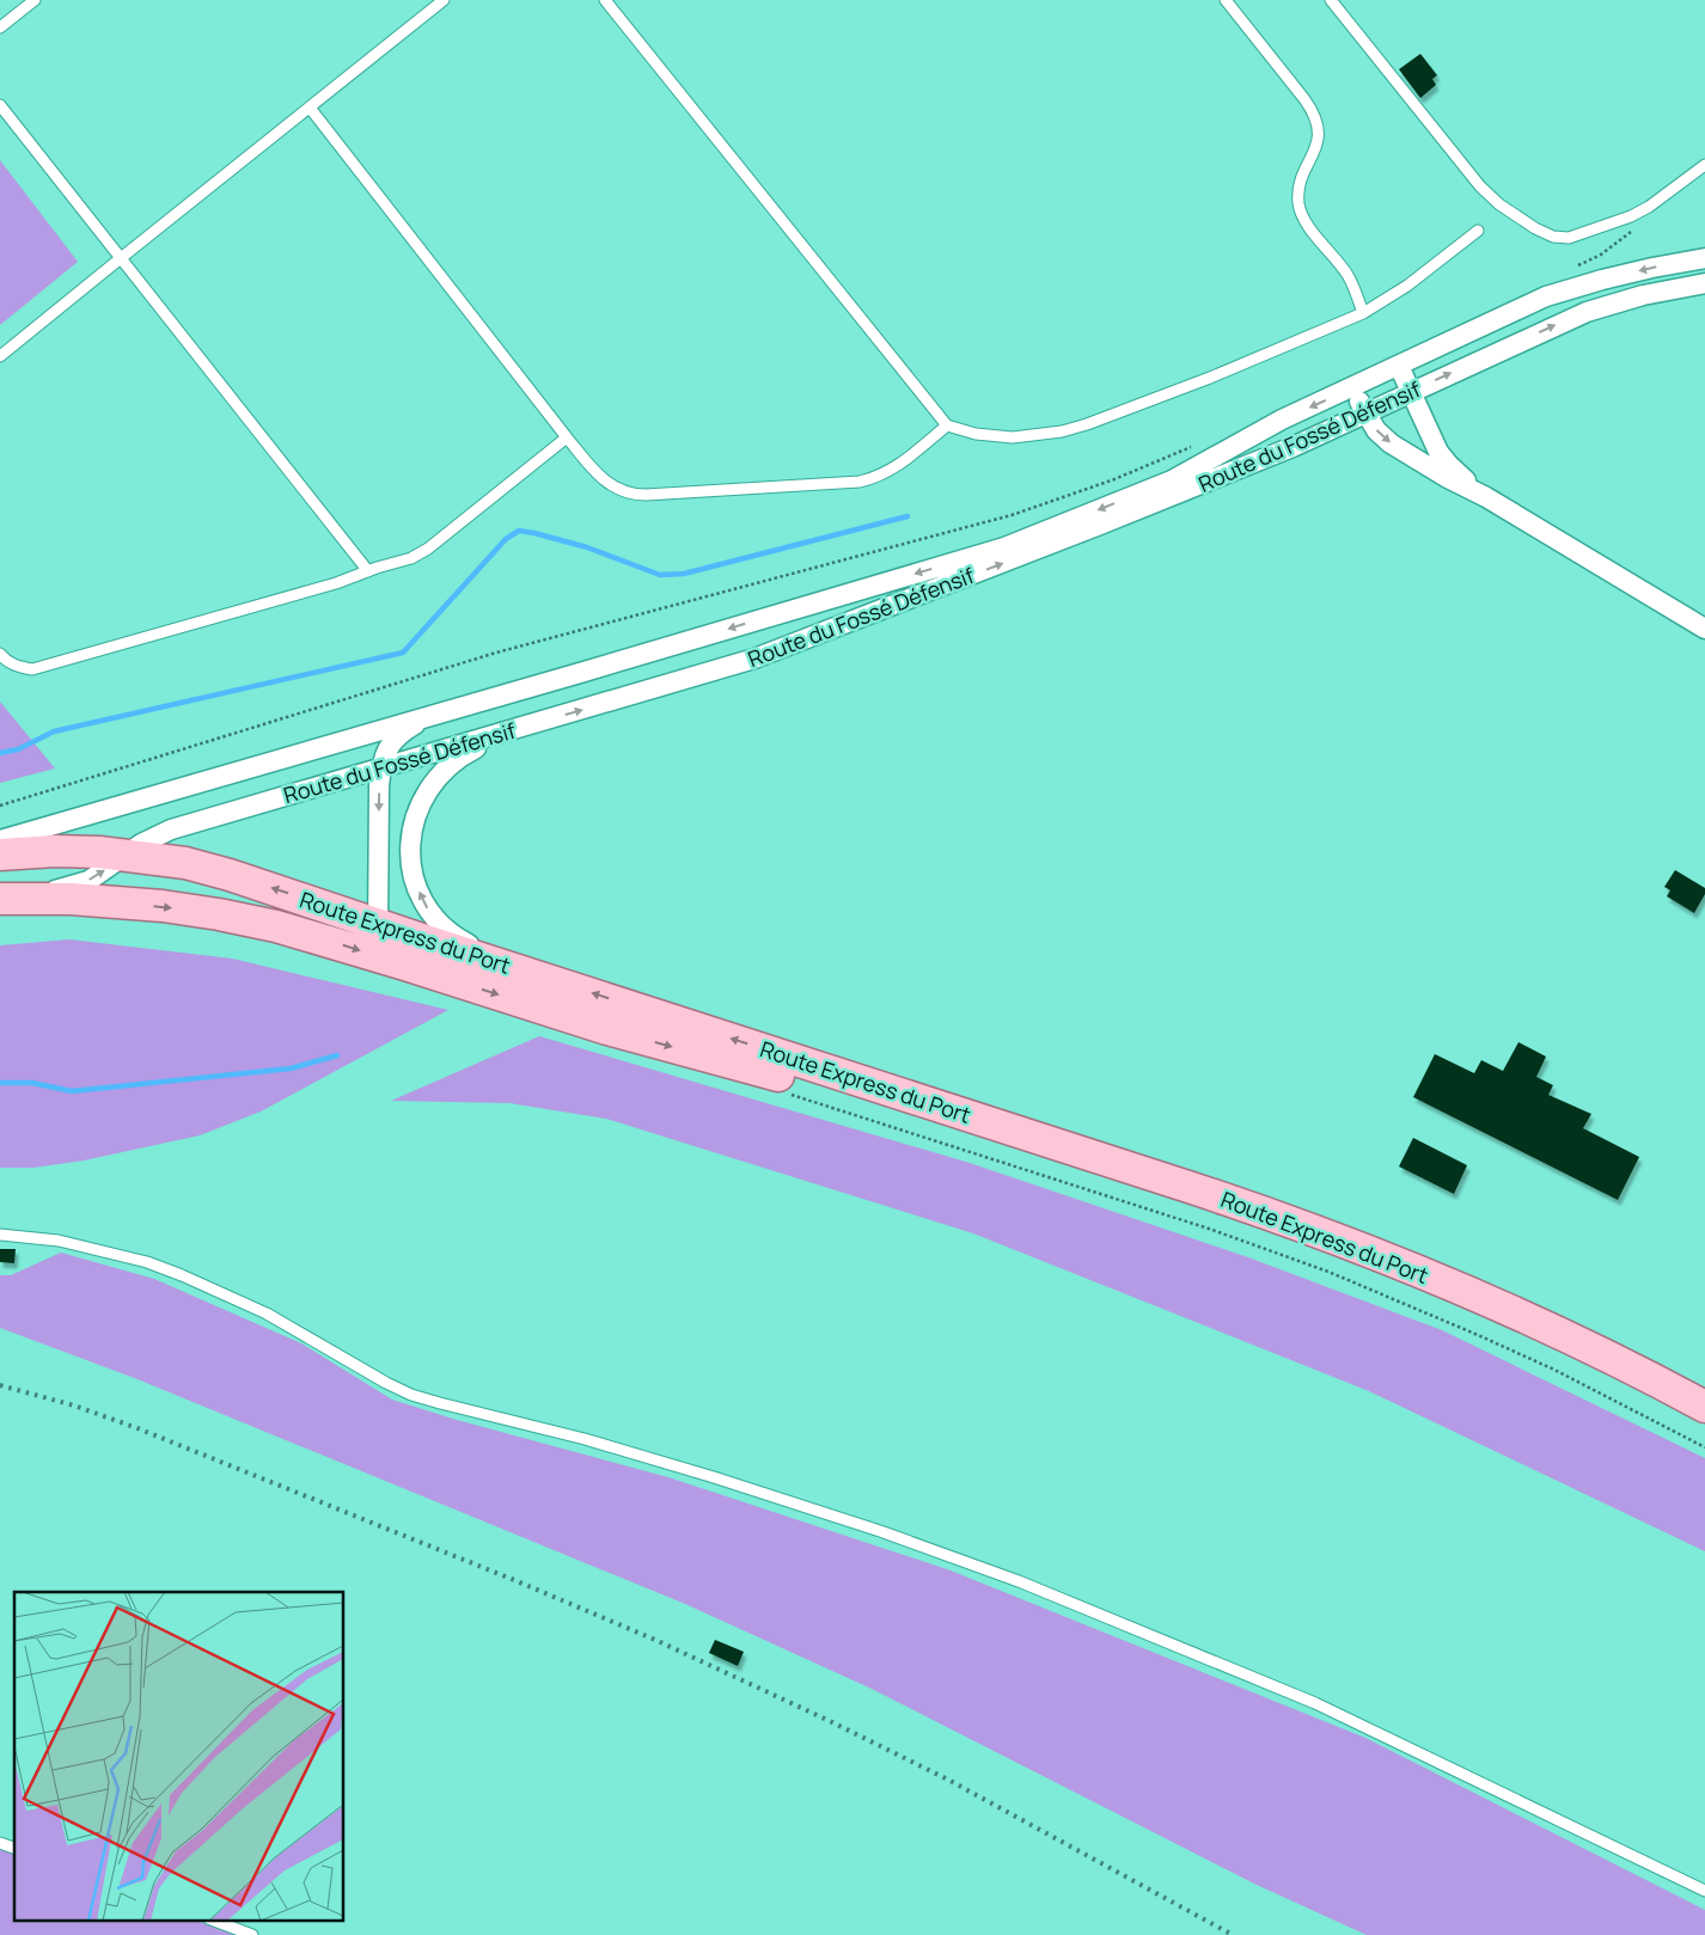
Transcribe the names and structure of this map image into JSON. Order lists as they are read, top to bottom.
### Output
{
  "streets": {
    "main road": ["Route Express du Port"],
    "street": ["Route du Fossé Défensif"]
  },
  "crossings": [
    ["Route du Fossé Défensif", "Route Express du Port"]
  ]
}
